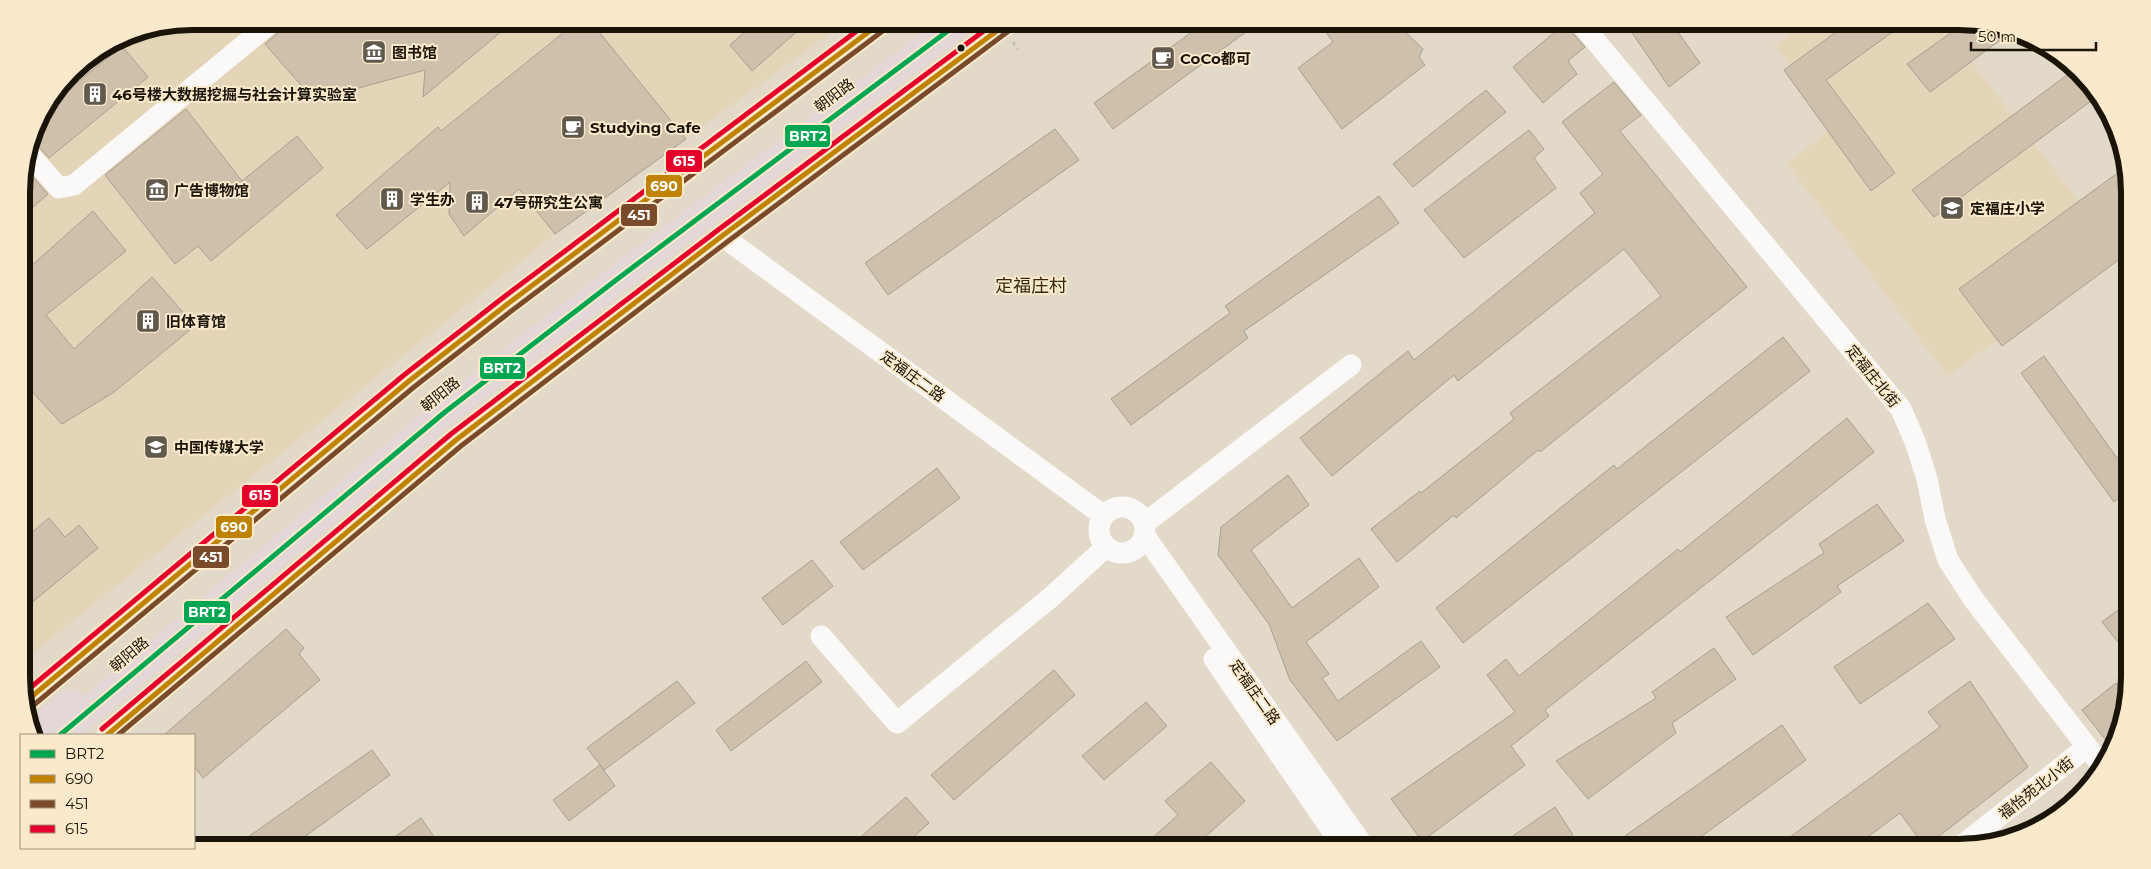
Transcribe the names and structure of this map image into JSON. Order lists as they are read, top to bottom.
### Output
{
  "streets": {
    "highway": ["朝阳路"],
    "street": ["定福庄二路", "定福庄北街", "福怡苑北小街"]
  },
  "crossings": [
    ["定福庄北街", "福怡苑北小街"]
  ],
  "districts": ["定福庄村"],
  "places": {
    "museum": ["图书馆", "广告博物馆"],
    "cafe": ["CoCo都可", "Studying Cafe"],
    "building": [
      "46号楼大数据挖掘与社会计算实验室",
      "学生办",
      "47号研究生公寓",
      "旧体育馆"
    ],
    "school or university": ["定福庄小学", "中国传媒大学"]
  },
  "lines": [
    "transit line BRT2",
    "transit line 690",
    "transit line 451",
    "transit line 615"
  ],
  "legend": [
    "BRT2",
    "690",
    "451",
    "615"
  ],
  "scale_bar": "50 m"
}
